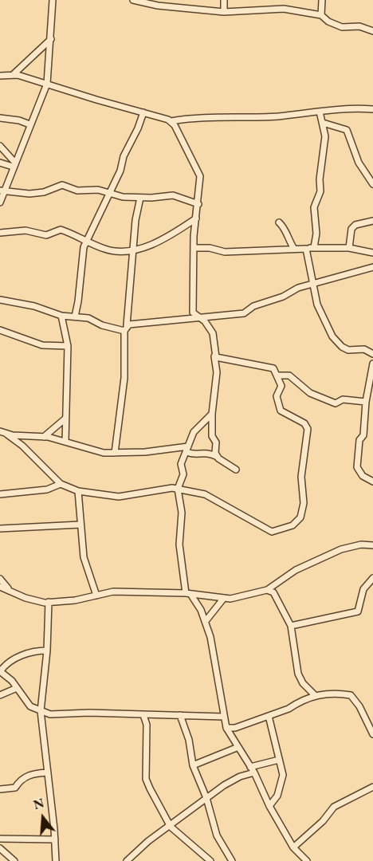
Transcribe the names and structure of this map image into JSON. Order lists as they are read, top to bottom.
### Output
{
  "north": "top"
}
